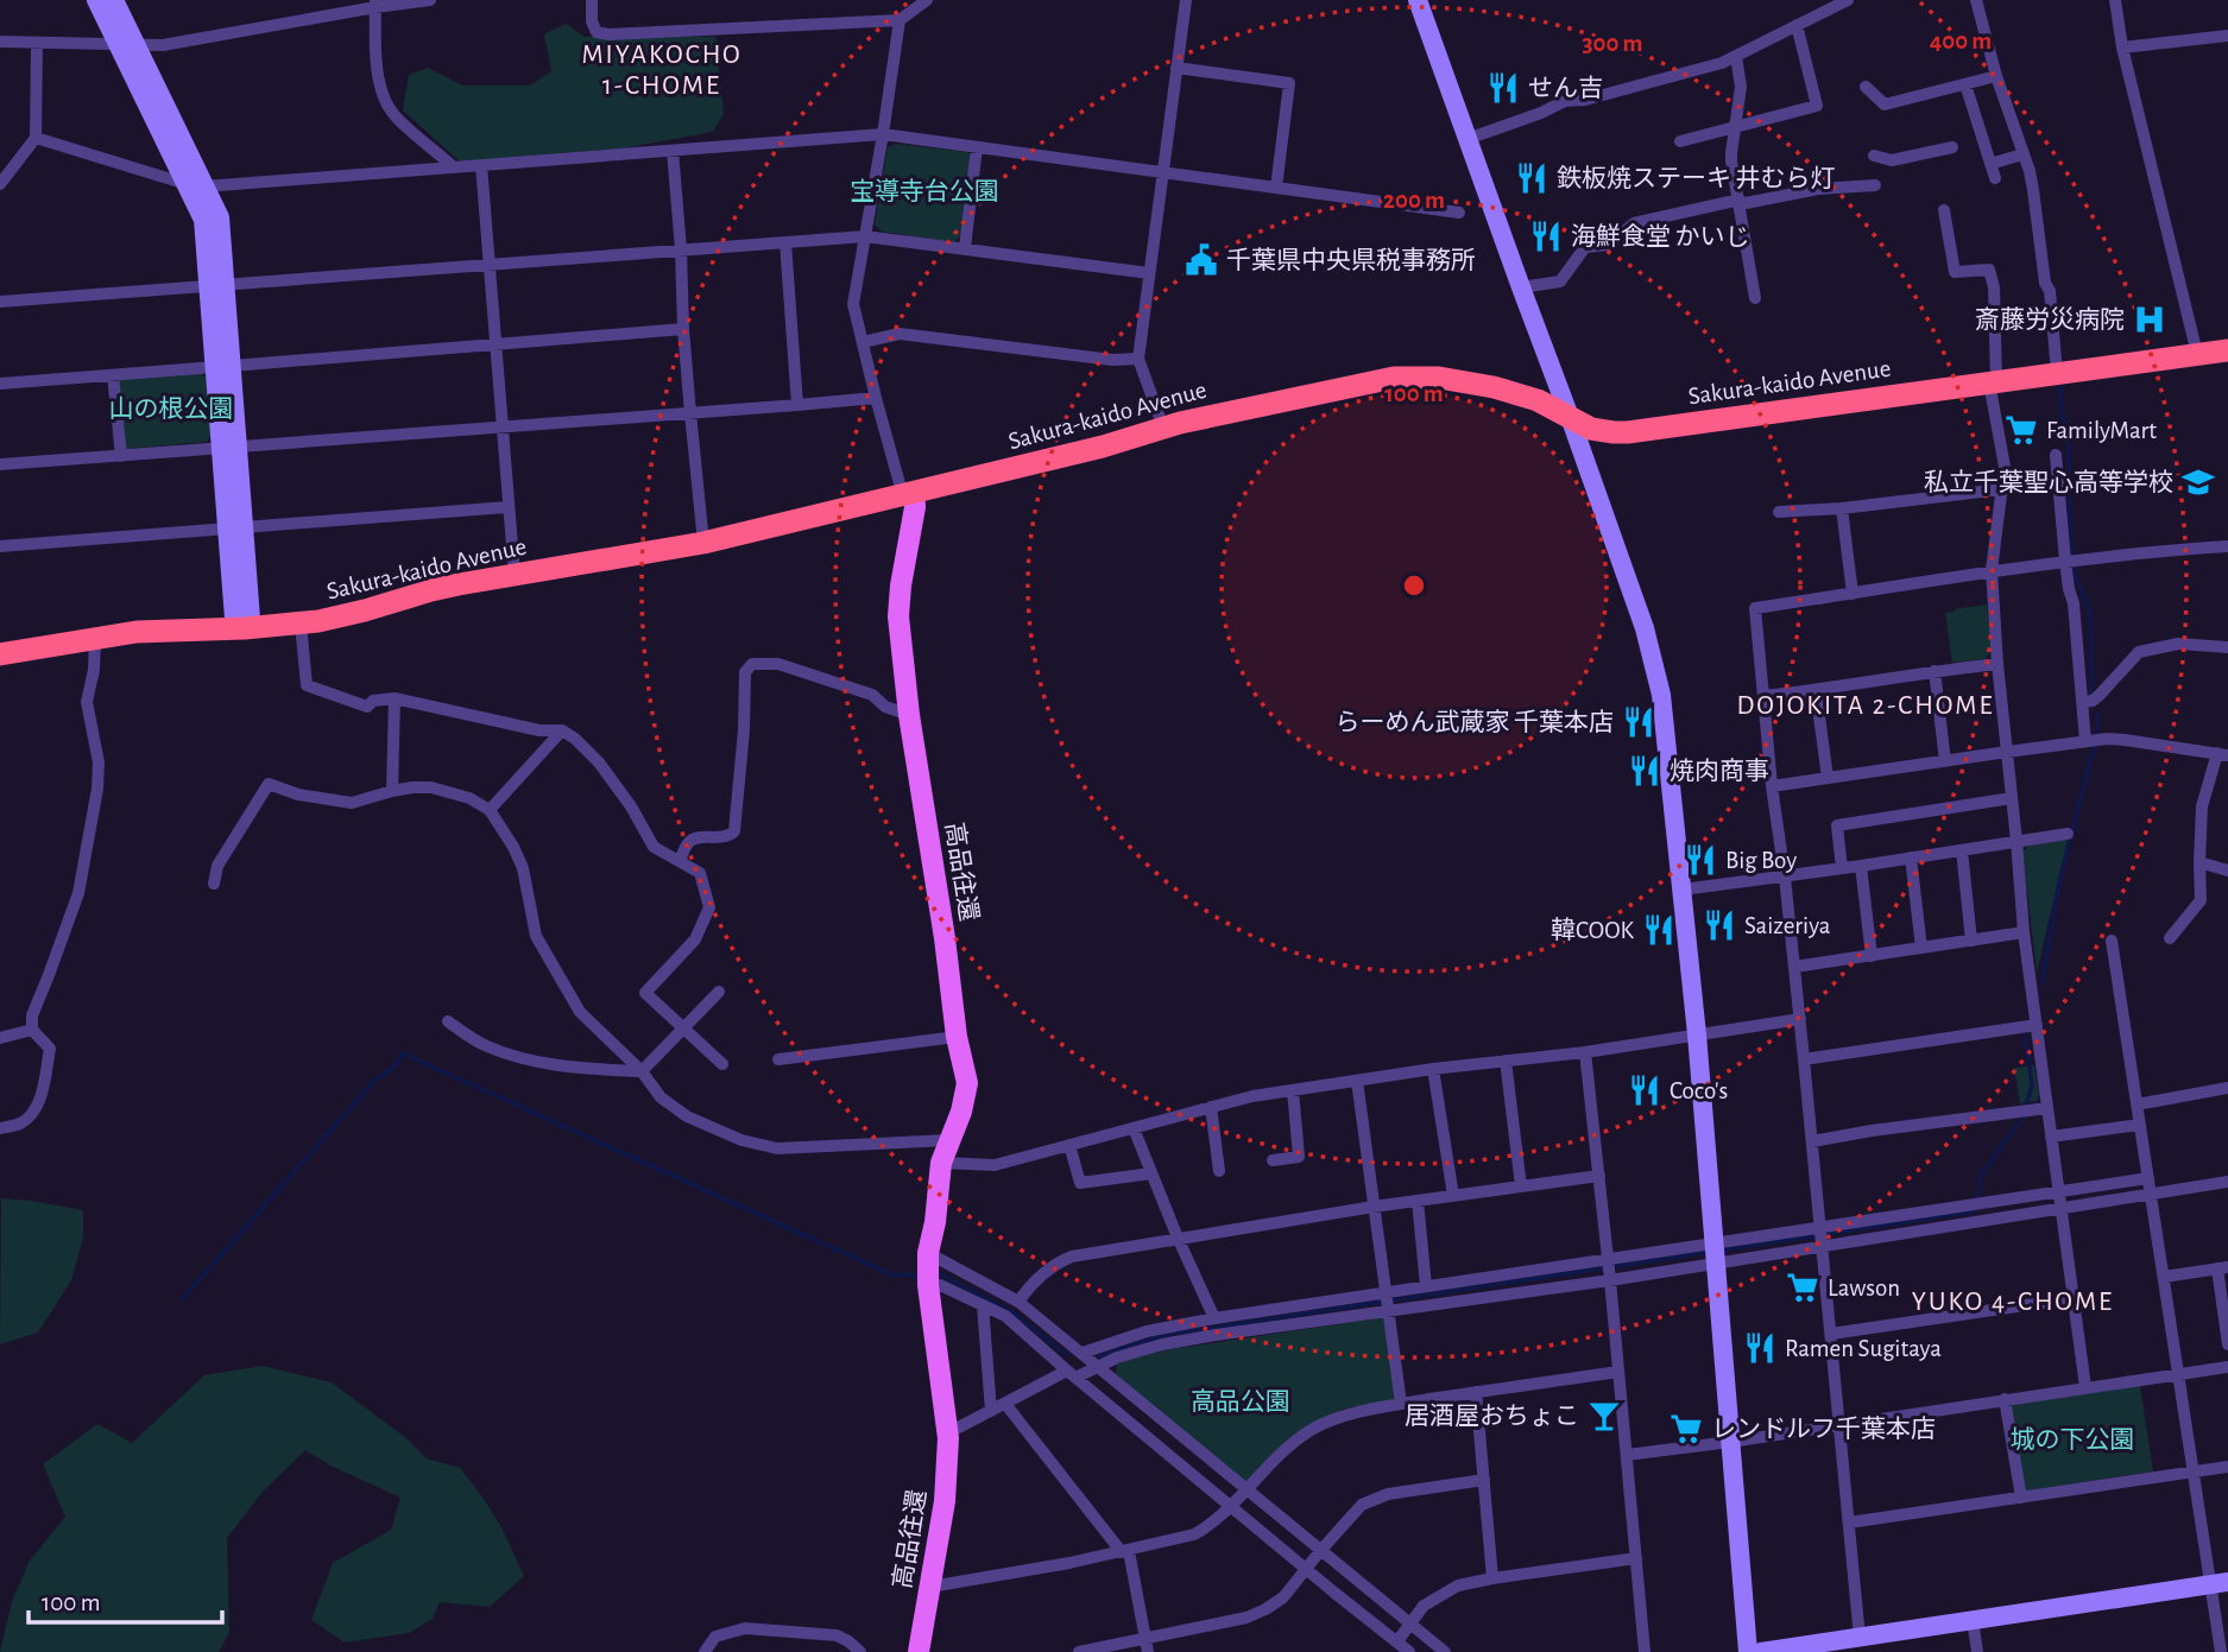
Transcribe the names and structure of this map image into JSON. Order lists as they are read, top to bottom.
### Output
{
  "streets": {
    "highway": ["Sakura-kaido Avenue"],
    "main road": ["高品往還"]
  },
  "crossings": [
    ["Sakura-kaido Avenue", "高品往還"]
  ],
  "districts": ["MIYAKOCHO 1-CHOME", "DOJOKITA 2-CHOME", "YUKO 4-CHOME"],
  "parks": [
    "宝導寺台公園",
    "山の根公園",
    "高品公園",
    "城の下公園"
  ],
  "places": {
    "restaurant": [
      "せん吉",
      "鉄板焼ステーキ 井むら灯",
      "海鮮食堂 かいじ",
      "らーめん武蔵家 千葉本店",
      "焼肉商事",
      "Big Boy",
      "Saizeriya",
      "韓COOK",
      "Coco's",
      "Ramen Sugitaya"
    ],
    "public building": ["千葉県中央県税事務所"],
    "hospital": ["斎藤労災病院"],
    "supermarket": ["FamilyMart", "Lawson", "レンドルフ千葉本店"],
    "school or university": ["私立千葉聖心高等学校"],
    "bar": ["居酒屋おちょこ"]
  },
  "scale_bar": "100 m",
  "rings": [
    "400 m",
    "300 m",
    "200 m",
    "100 m"
  ]
}
